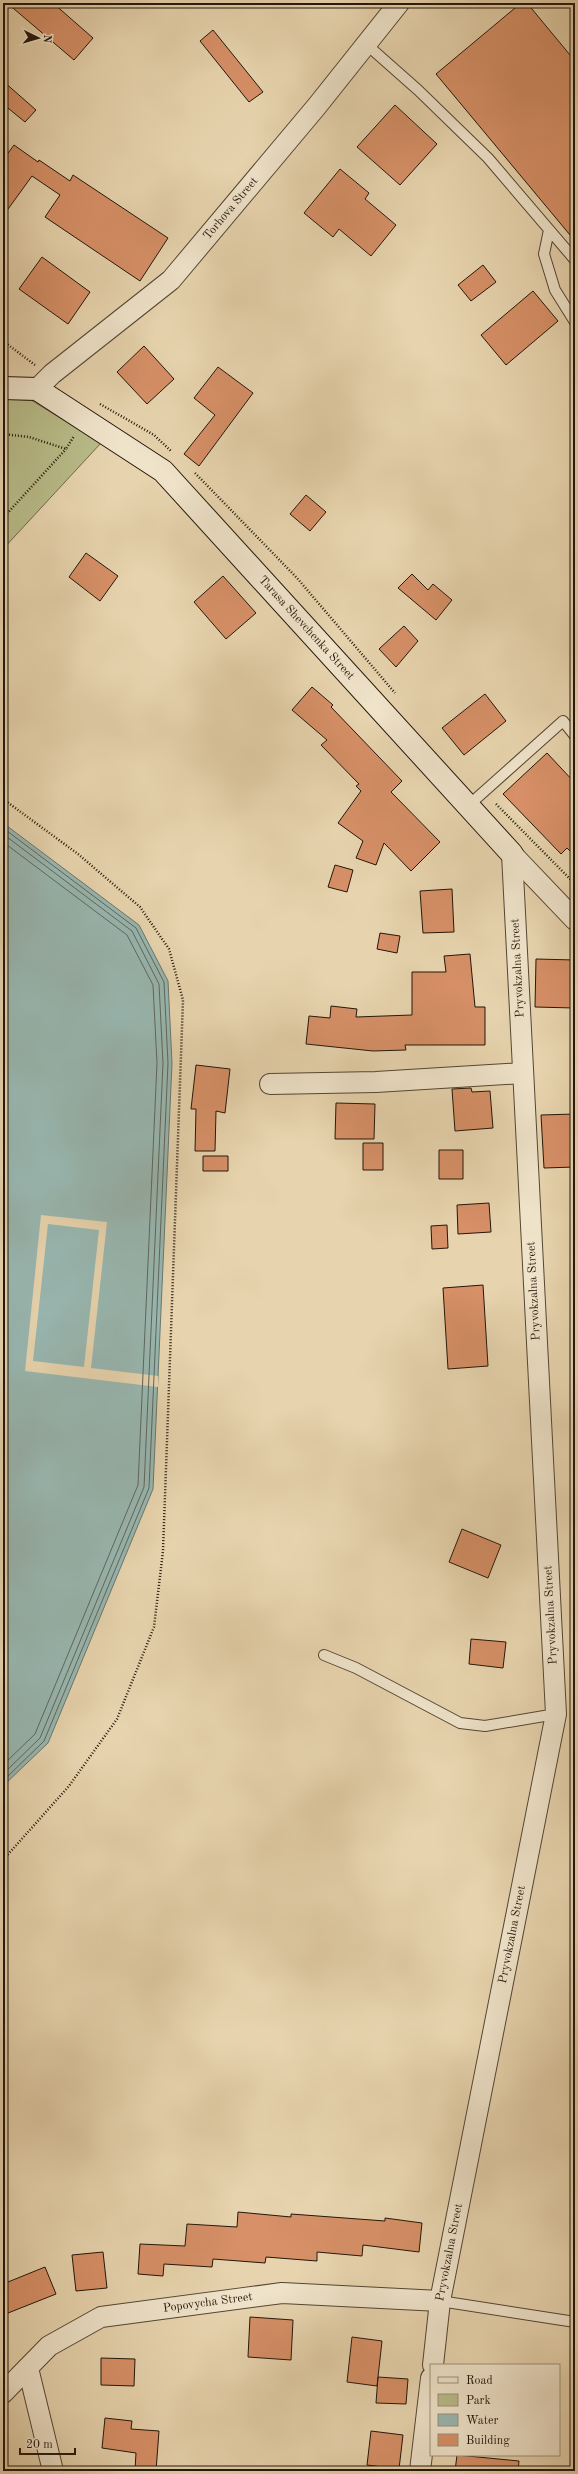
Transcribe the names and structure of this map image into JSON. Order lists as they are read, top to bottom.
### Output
{
  "streets": {
    "street": [
      "Torhova Street",
      "Tarasa Shevchenka Street",
      "Pryvokzalna Street",
      "Popovycha Street"
    ]
  },
  "crossings": [
    ["Torhova Street", "Tarasa Shevchenka Street"],
    ["Tarasa Shevchenka Street", "Pryvokzalna Street"],
    ["Pryvokzalna Street", "Popovycha Street"]
  ],
  "legend": [
    "Road",
    "Park",
    "Water",
    "Building"
  ],
  "scale_bar": "20 m",
  "north": "right"
}
